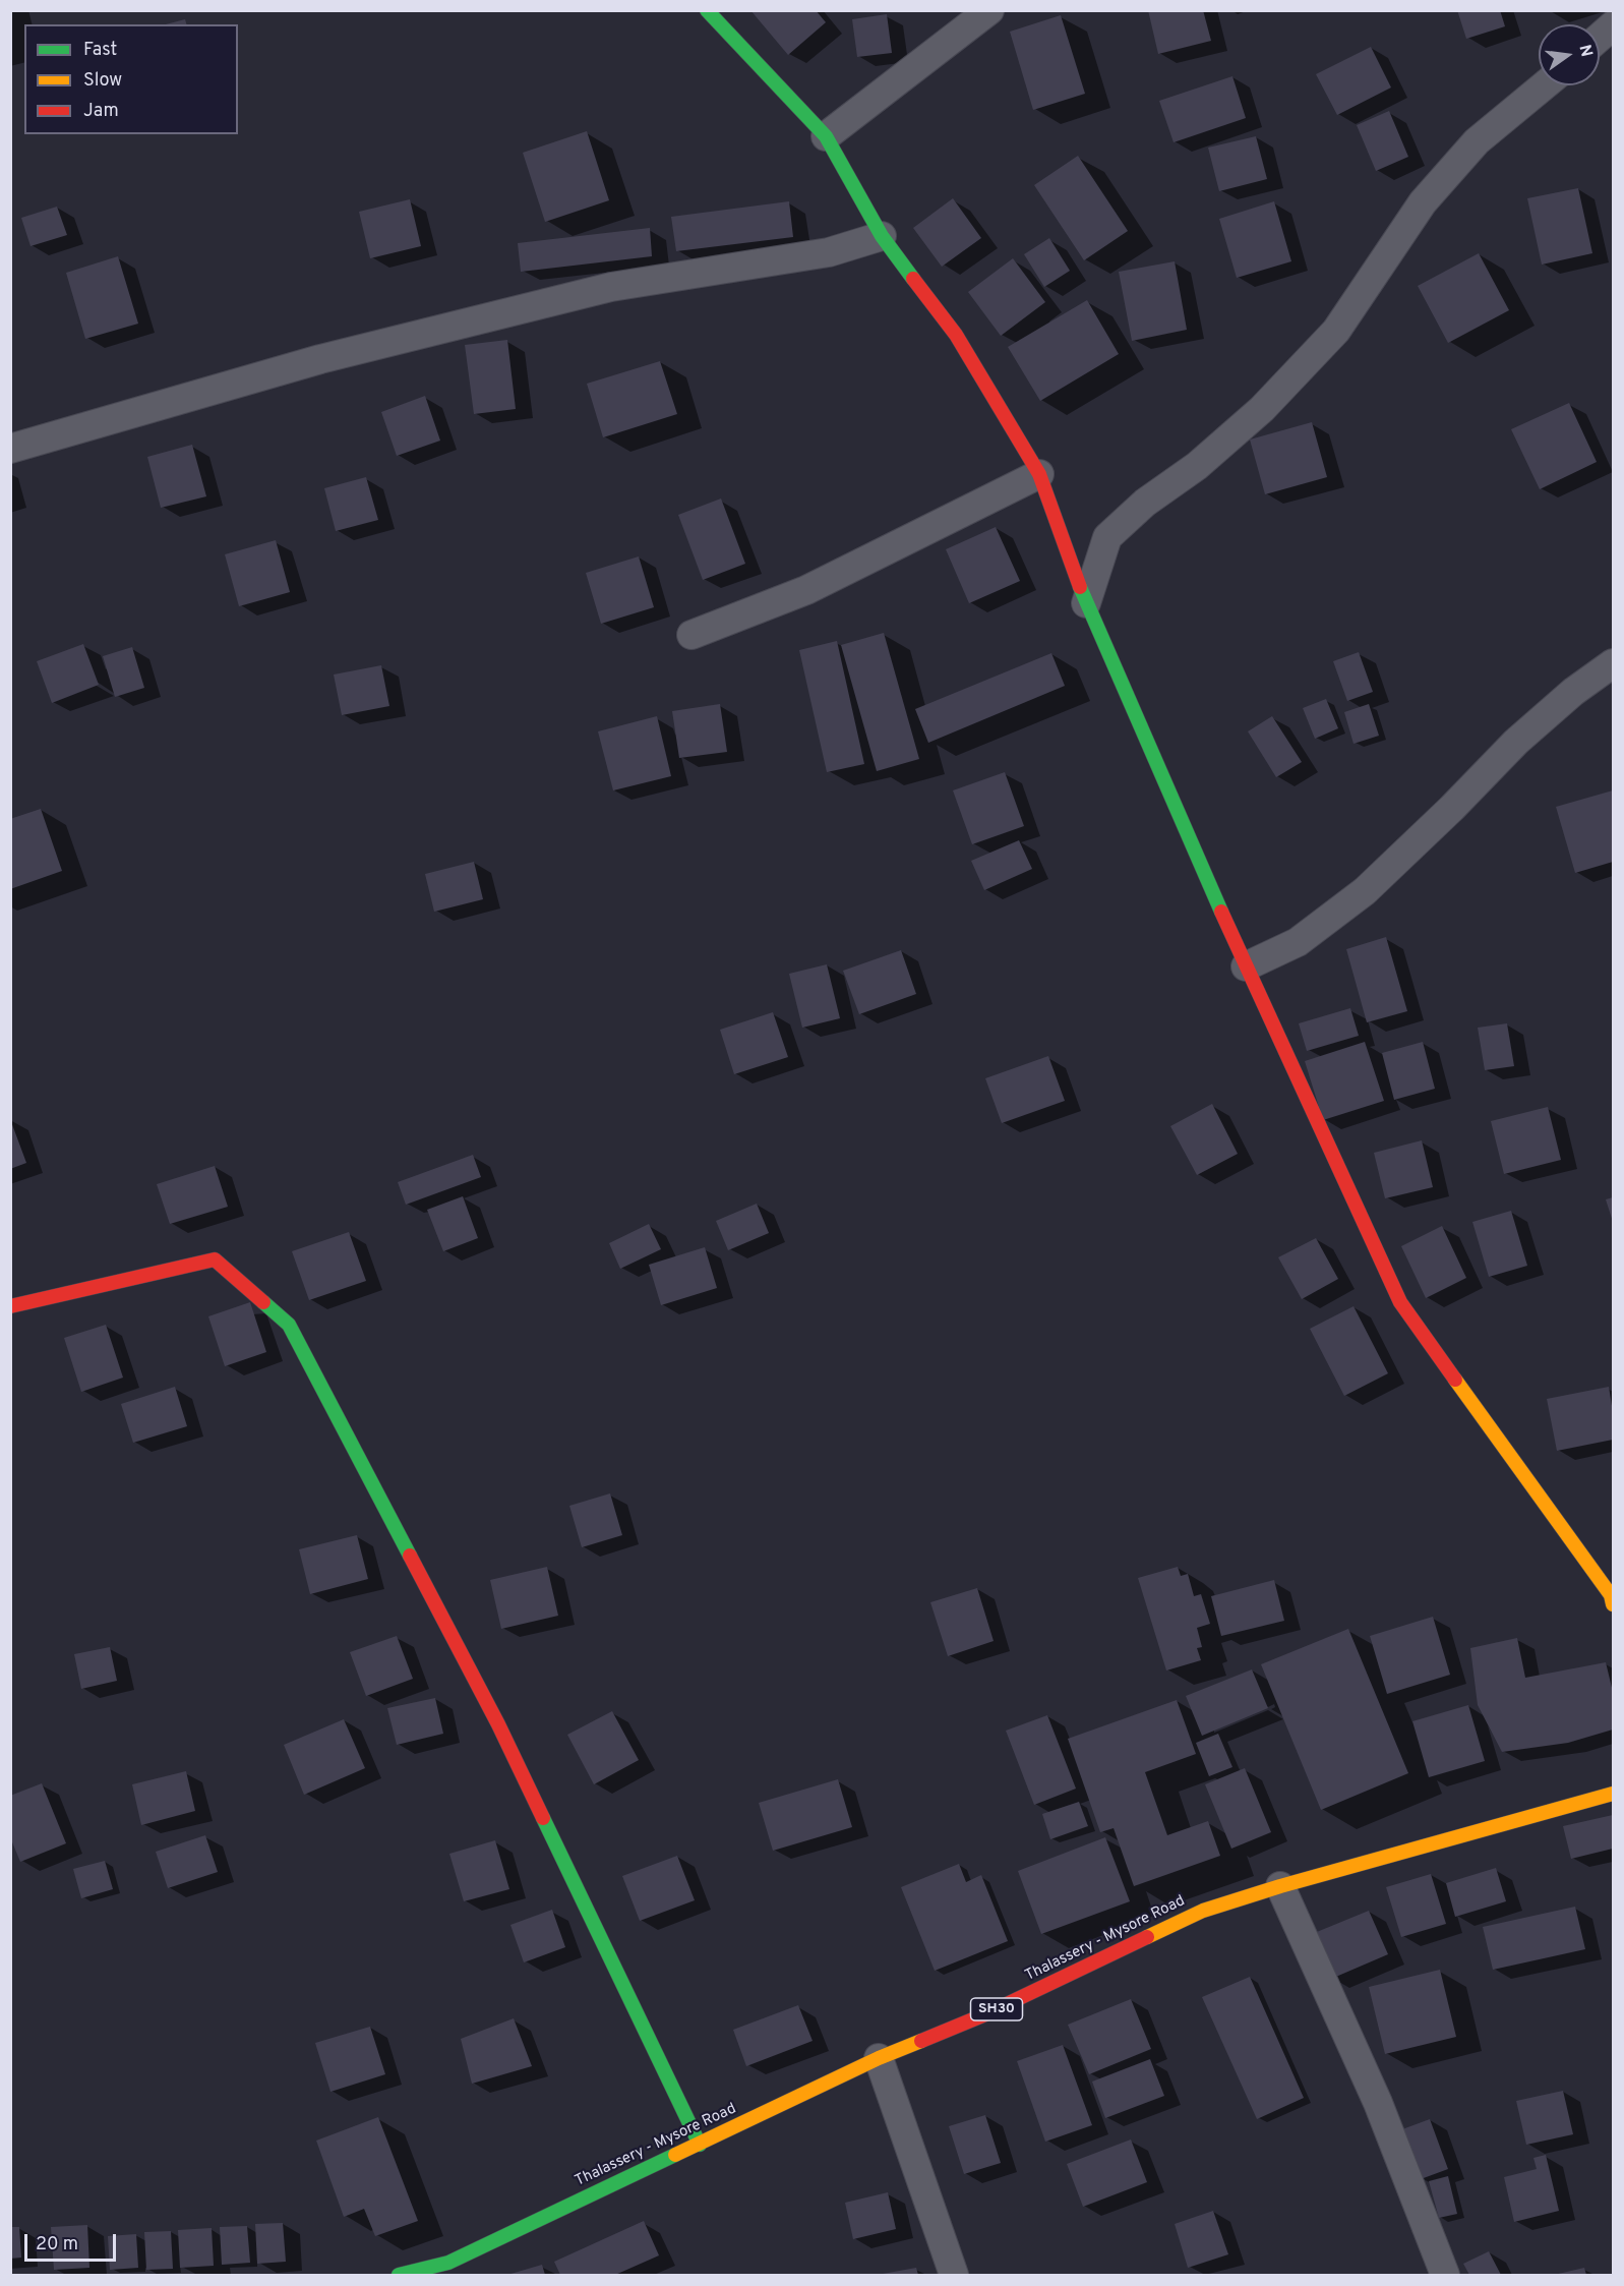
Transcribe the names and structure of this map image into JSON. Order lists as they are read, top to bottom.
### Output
{
  "streets": {
    "street": ["Thalassery - Mysore Road", "SH30"]
  },
  "legend": ["Fast", "Slow", "Jam"],
  "scale_bar": "20 m",
  "north": "right"
}
